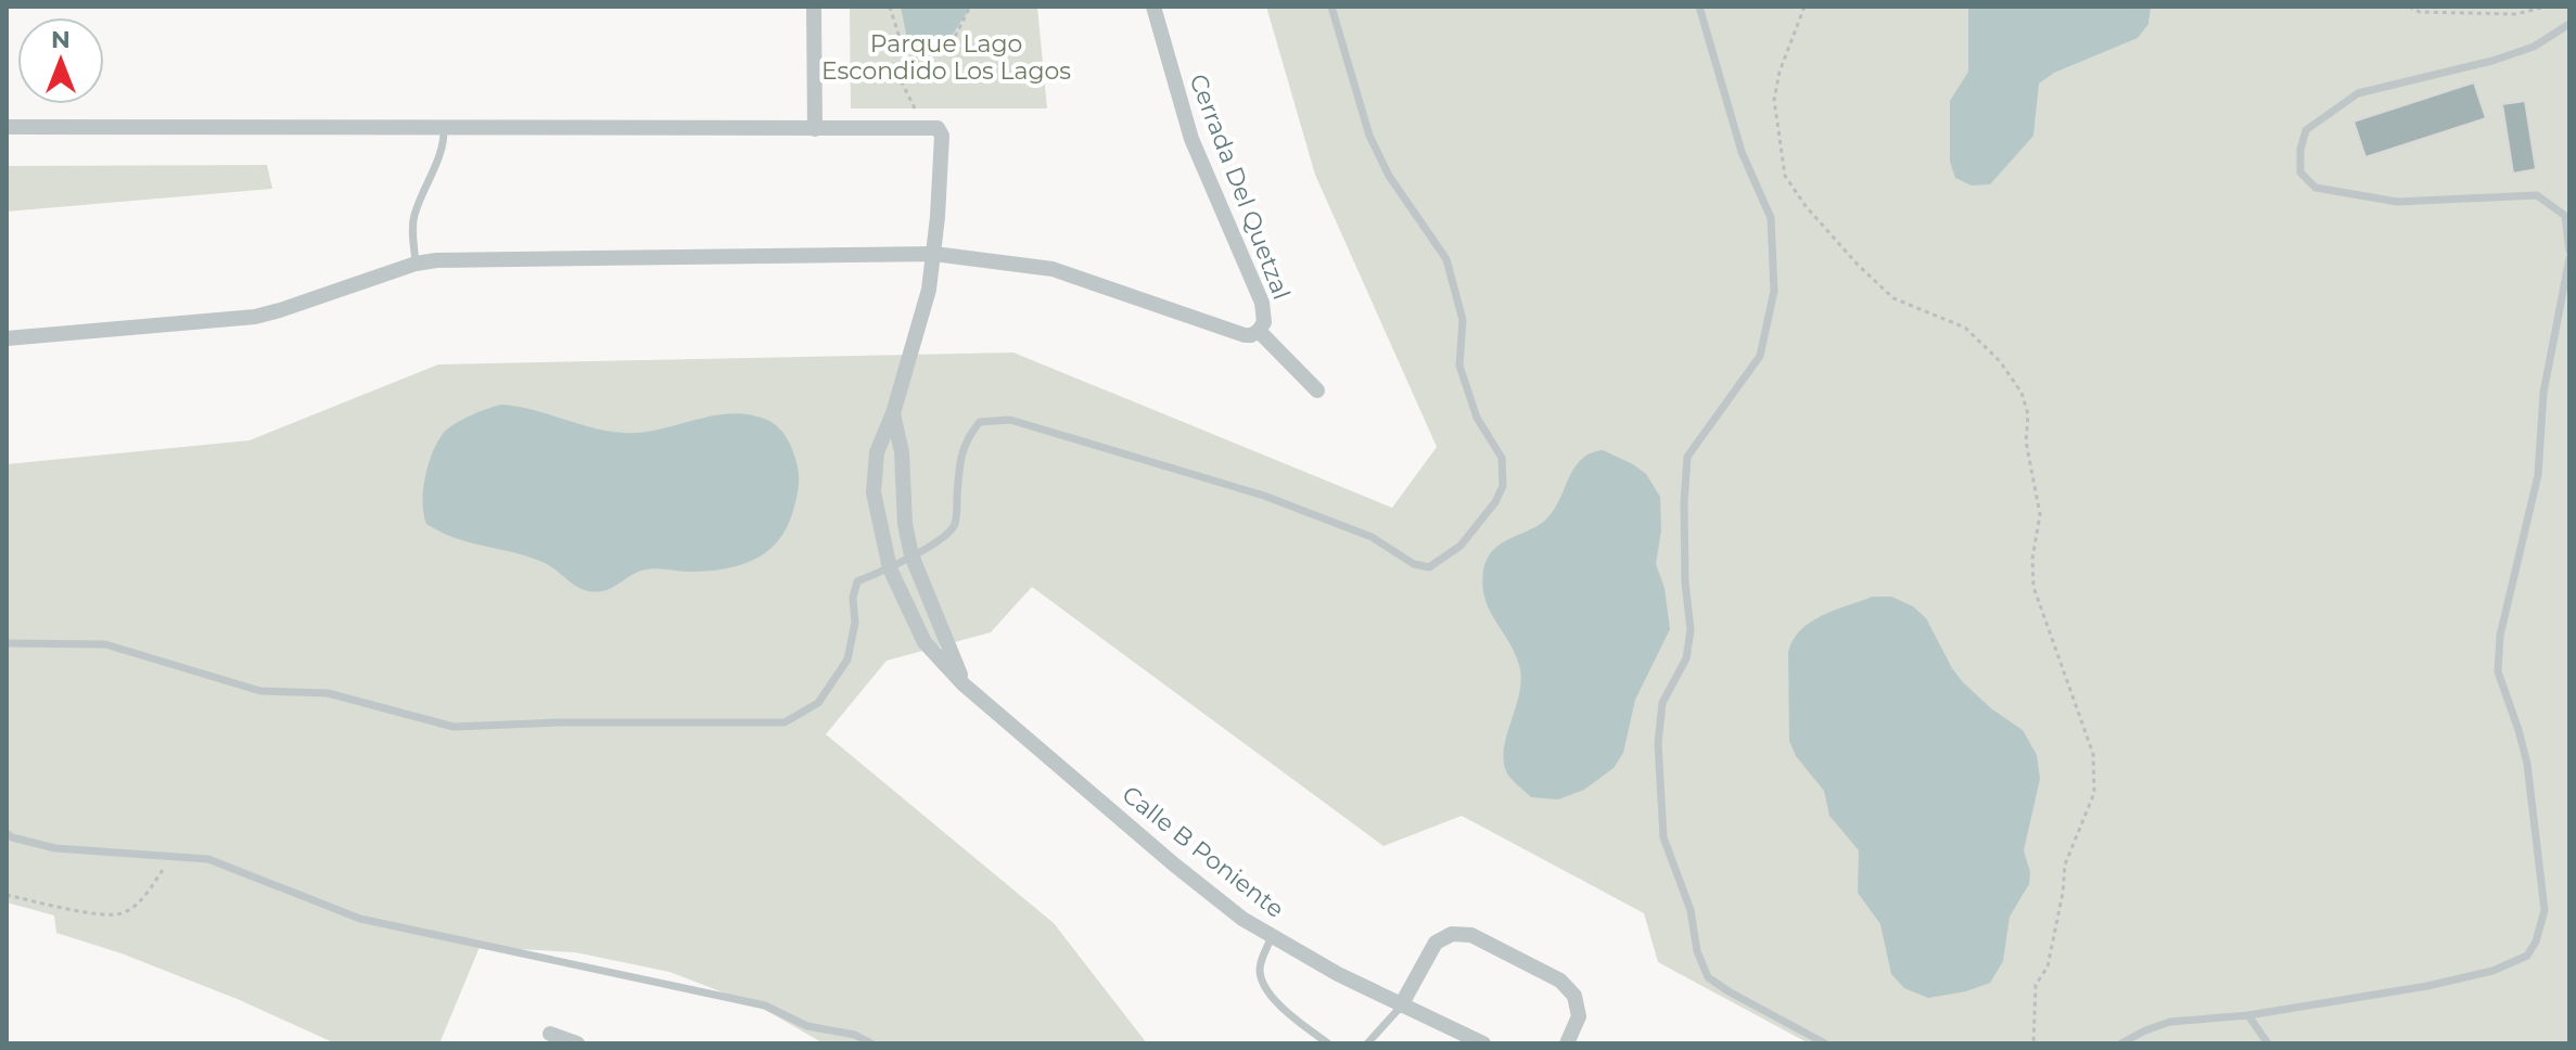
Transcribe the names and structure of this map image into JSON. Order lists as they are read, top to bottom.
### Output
{
  "streets": {
    "street": ["Cerrada Del Quetzal", "Calle B Poniente"]
  },
  "parks": ["Parque Lago Escondido Los Lagos"],
  "north": "top"
}
